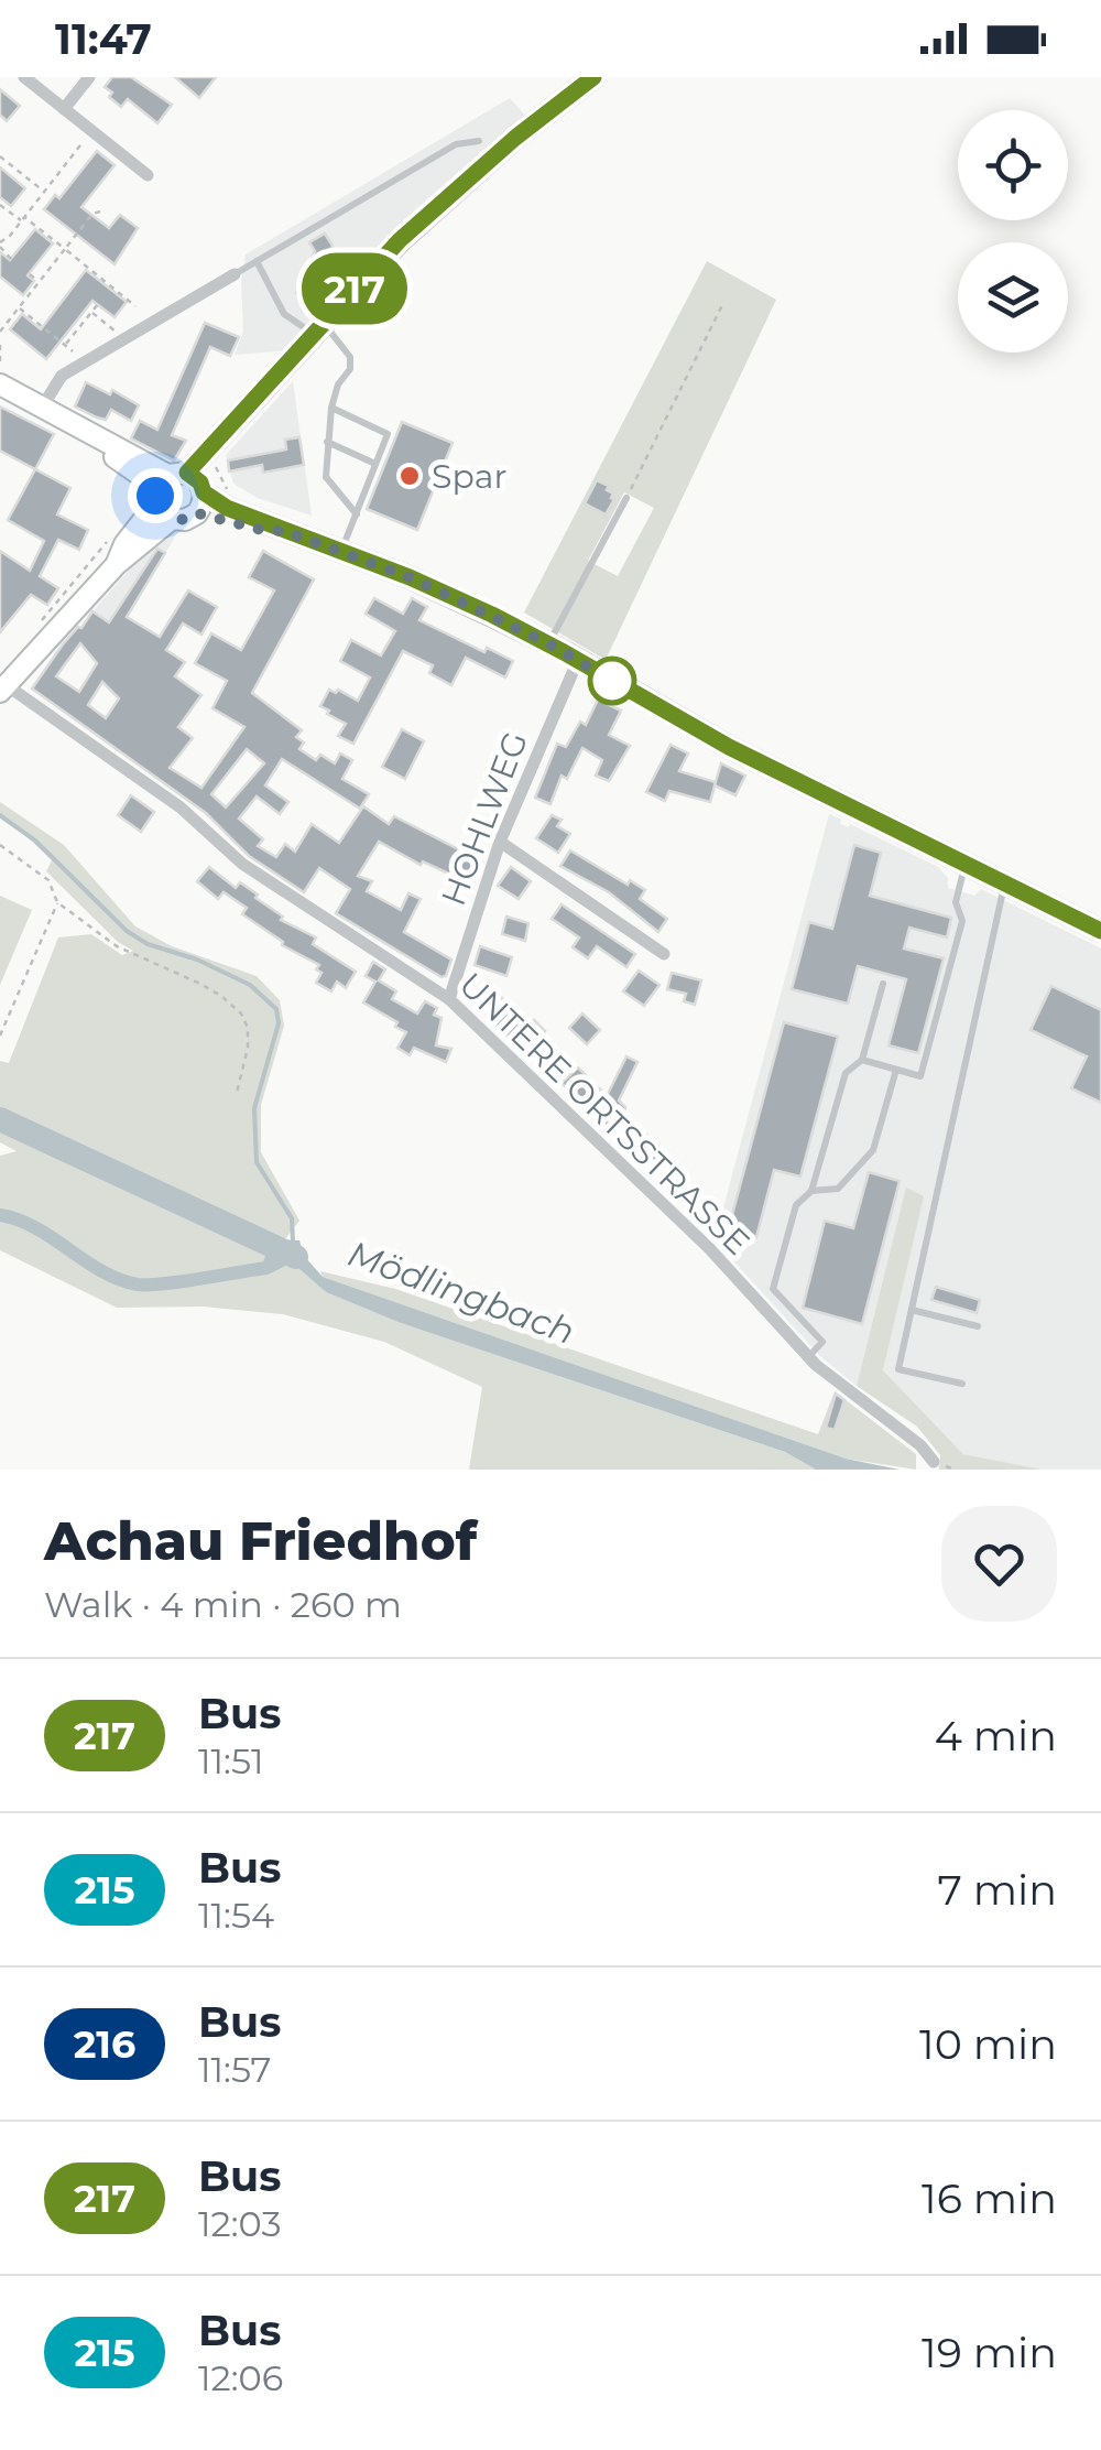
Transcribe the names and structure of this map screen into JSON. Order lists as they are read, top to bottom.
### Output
{
  "streets": {
    "street": ["HOHLWEG", "UNTERE ORTSSTRASSE"]
  },
  "crossings": [
    ["HOHLWEG", "UNTERE ORTSSTRASSE"]
  ],
  "water": ["Mödlingbach"],
  "places": ["Spar"],
  "lines": ["bus line 217"],
  "page": {
    "status": "11:47",
    "on_map": "217",
    "heading": ["Achau Friedhof", "Walk · 4 min · 260 m"],
    "list": [
      {
        "mark": "217",
        "name": "Bus",
        "note": "11:51",
        "value": "4 min"
      },
      {
        "mark": "215",
        "name": "Bus",
        "note": "11:54",
        "value": "7 min"
      },
      {
        "mark": "216",
        "name": "Bus",
        "note": "11:57",
        "value": "10 min"
      },
      {
        "mark": "217",
        "name": "Bus",
        "note": "12:03",
        "value": "16 min"
      },
      {
        "mark": "215",
        "name": "Bus",
        "note": "12:06",
        "value": "19 min"
      }
    ]
  }
}
